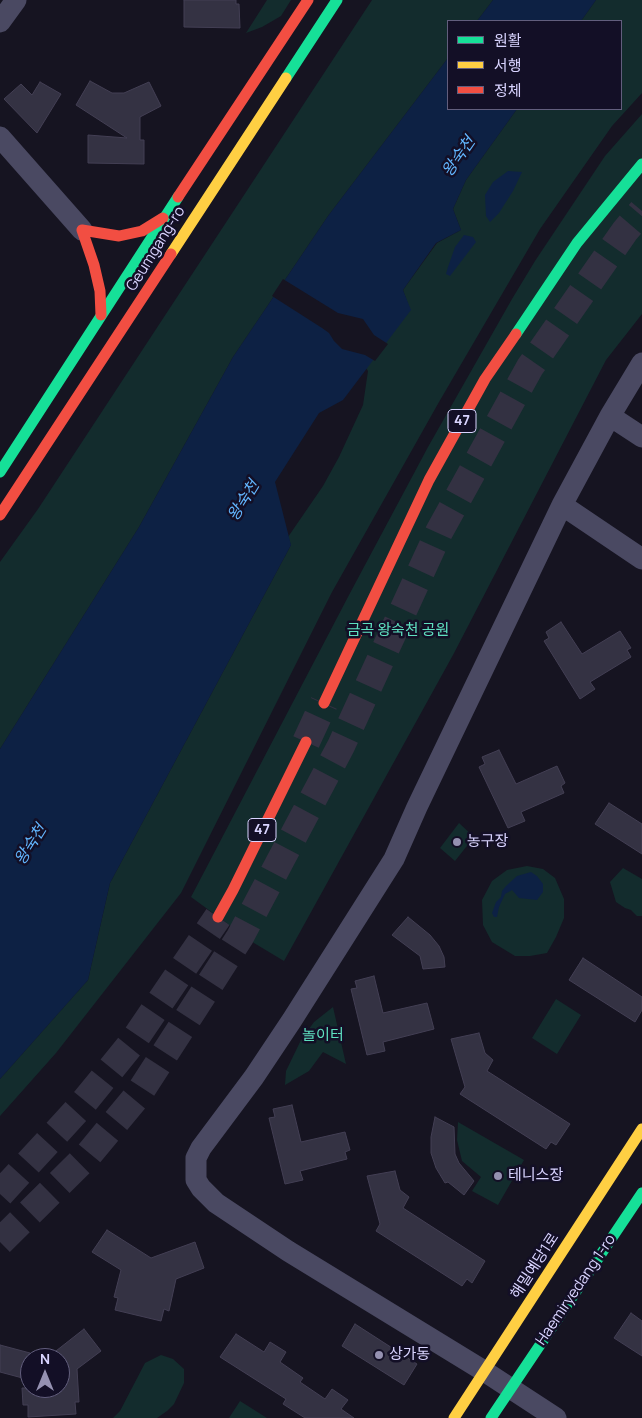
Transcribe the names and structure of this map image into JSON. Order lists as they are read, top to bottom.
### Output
{
  "streets": {
    "main road": [
      "Geumgang-ro",
      "47",
      "해밀예당1로",
      "Haemiryedang 1-ro"
    ]
  },
  "water": ["왕숙천"],
  "parks": ["금곡 왕숙천 공원", "놀이터"],
  "places": ["농구장", "테니스장", "상가동"],
  "legend": ["원활", "서행", "정체"],
  "north": "top"
}
